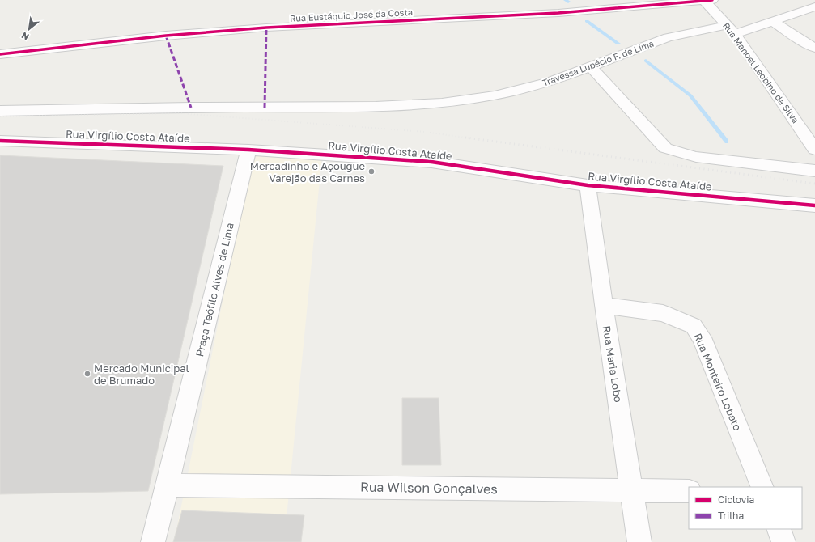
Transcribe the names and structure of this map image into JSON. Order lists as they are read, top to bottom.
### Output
{
  "streets": {
    "street": [
      "Rua Eustáquio José da Costa",
      "Travessa Lupécio F. de Lima",
      "Rua Manoel Leobino da Silva",
      "Rua Virgílio Costa Ataíde",
      "Praça Teófilo Alves de Lima",
      "Rua Maria Lobo",
      "Rua Monteiro Lobato",
      "Rua Wilson Gonçalves"
    ]
  },
  "crossings": [
    ["Rua Eustáquio José da Costa", "Rua Manoel Leobino da Silva"],
    ["Travessa Lupécio F. de Lima", "Rua Manoel Leobino da Silva"],
    ["Rua Virgílio Costa Ataíde", "Praça Teófilo Alves de Lima"],
    ["Rua Virgílio Costa Ataíde", "Rua Maria Lobo"],
    ["Praça Teófilo Alves de Lima", "Rua Wilson Gonçalves"],
    ["Rua Maria Lobo", "Rua Monteiro Lobato"],
    ["Rua Maria Lobo", "Rua Wilson Gonçalves"]
  ],
  "places": ["Mercadinho e Açougue Varejão das Carnes", "Mercado Municipal de Brumado"],
  "legend": ["Ciclovia", "Trilha"],
  "north": "bottom left"
}
